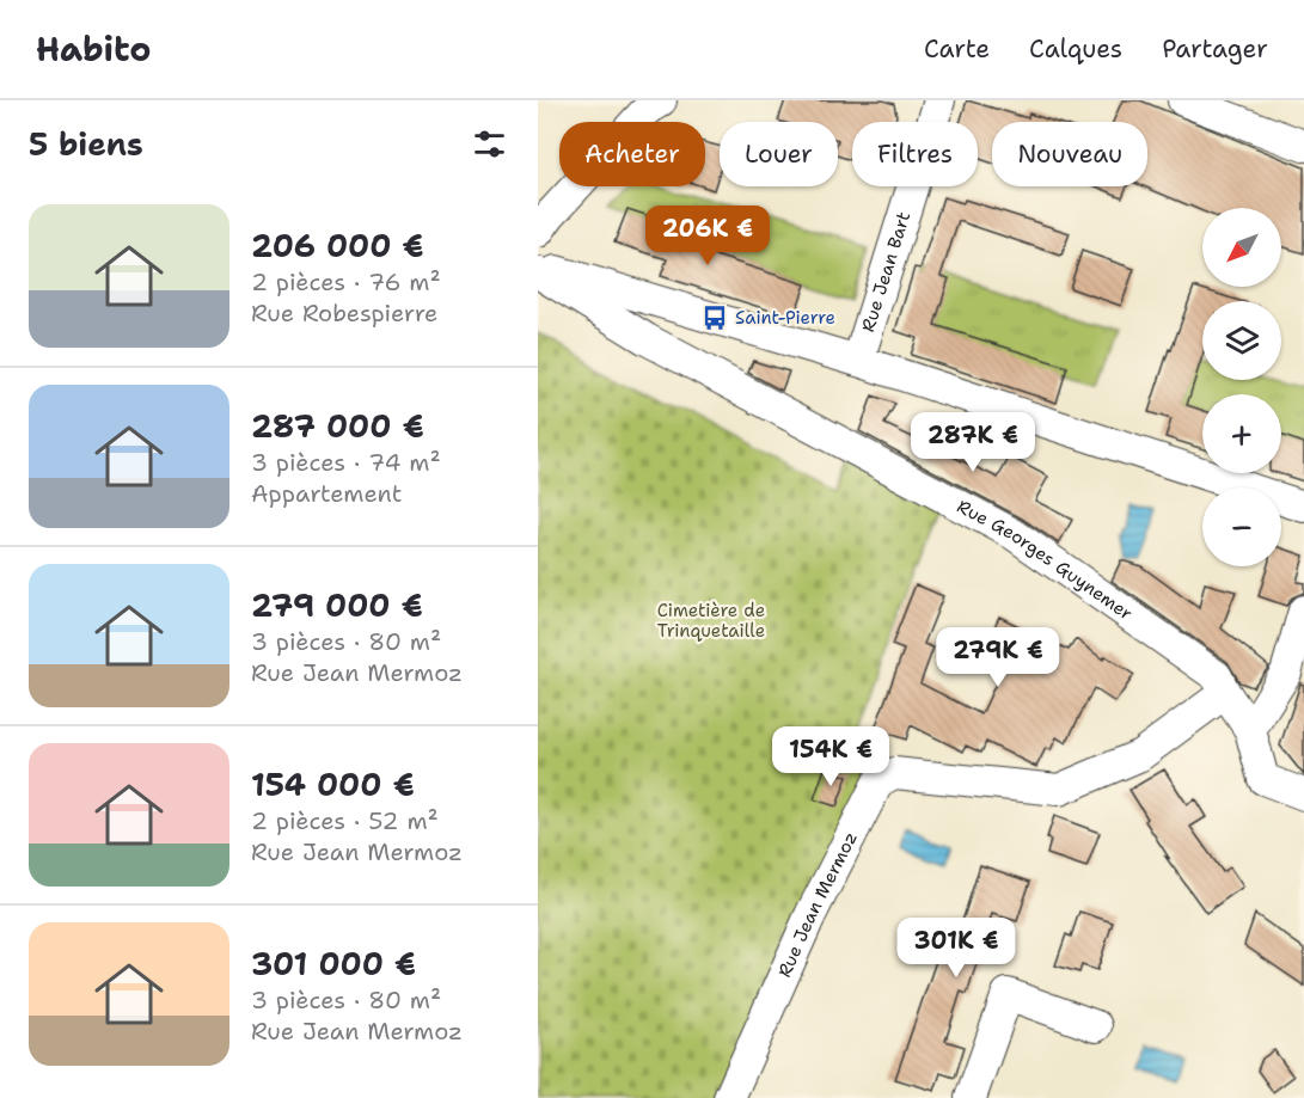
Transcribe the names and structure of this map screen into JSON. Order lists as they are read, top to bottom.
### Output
{
  "streets": {
    "street": ["Rue Jean Bart", "Rue Georges Guynemer", "Rue Jean Mermoz"]
  },
  "crossings": [
    ["Rue Georges Guynemer", "Rue Jean Mermoz"]
  ],
  "parks": ["Cimetière de Trinquetaille"],
  "places": {
    "bus stop": ["Saint-Pierre"]
  },
  "north": "bottom left",
  "page": {
    "header": "Habito",
    "nav": ["Carte", "Calques", "Partager"],
    "heading": "5 biens",
    "chip": [
      "Acheter",
      "Louer",
      "Filtres",
      "Nouveau"
    ],
    "list": [
      {
        "name": "206 000 €",
        "note": "2 pièces · 76 m² · Rue Robespierre"
      },
      {
        "name": "287 000 €",
        "note": "3 pièces · 74 m² · Appartement"
      },
      {
        "name": "279 000 €",
        "note": "3 pièces · 80 m² · Rue Jean Mermoz"
      },
      {
        "name": "154 000 €",
        "note": "2 pièces · 52 m² · Rue Jean Mermoz"
      },
      {
        "name": "301 000 €",
        "note": "3 pièces · 80 m² · Rue Jean Mermoz"
      }
    ],
    "price": [
      "206K €",
      "287K €",
      "279K €",
      "154K €",
      "301K €"
    ],
    "map_buttons": ["+", "−"]
  }
}
